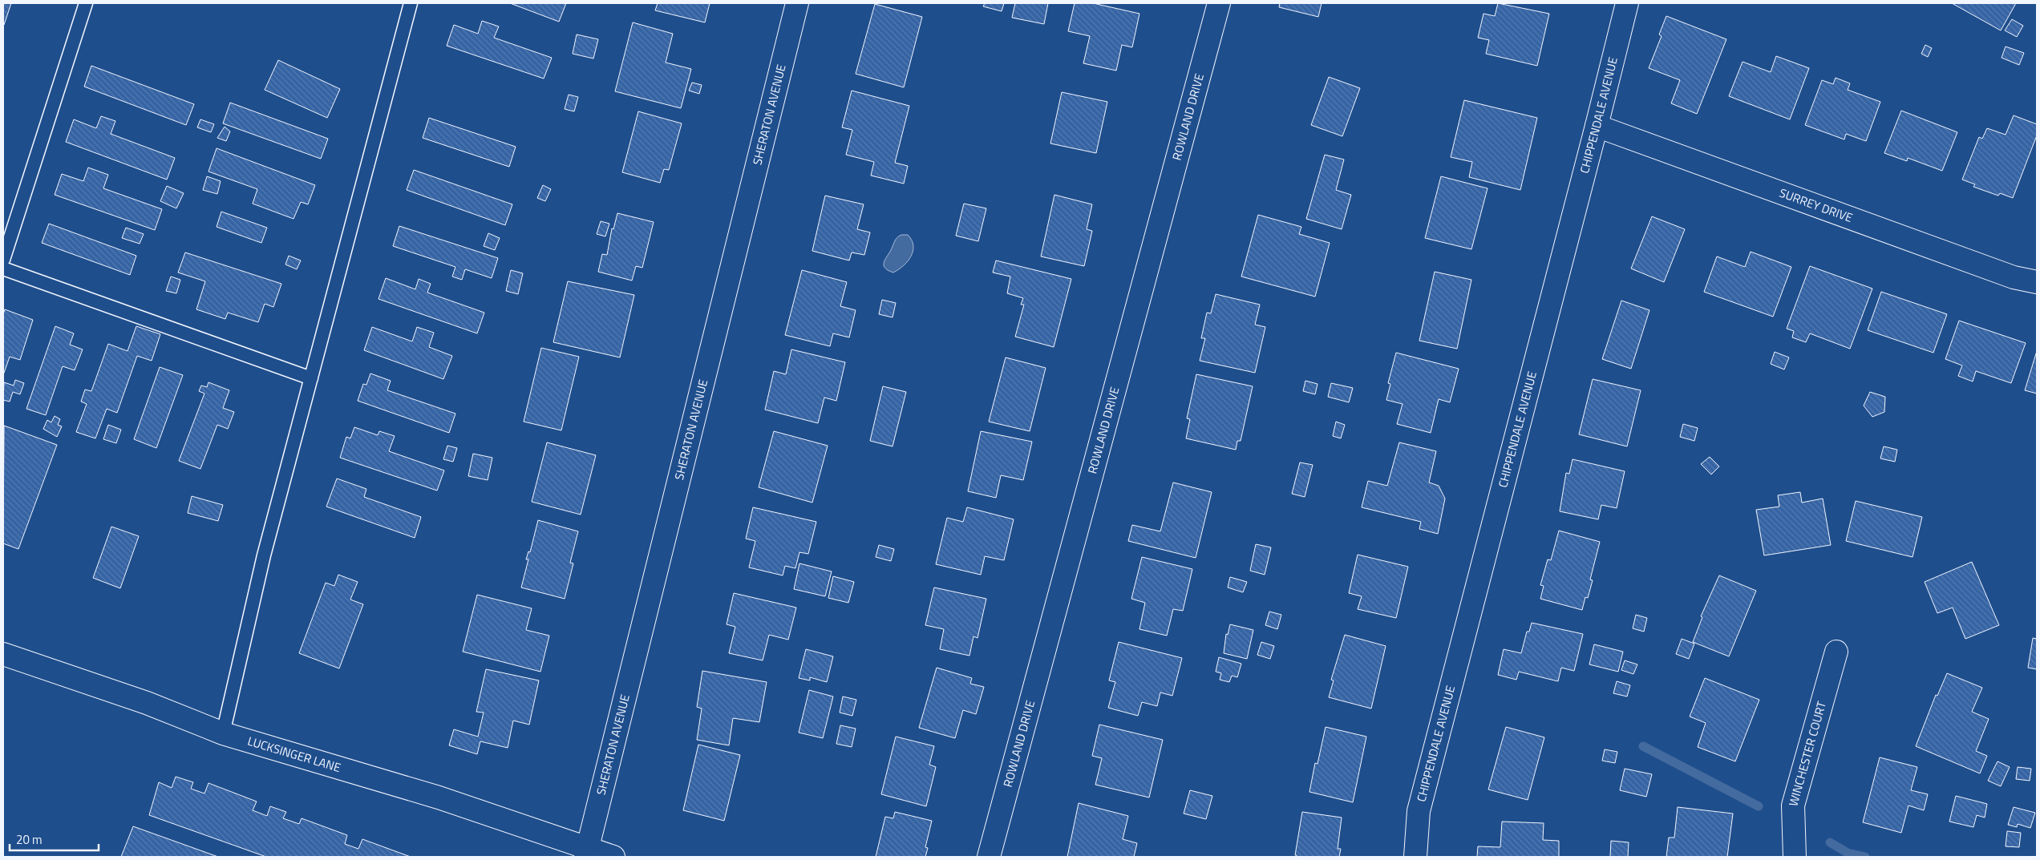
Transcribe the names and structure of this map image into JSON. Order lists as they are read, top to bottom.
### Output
{
  "streets": {
    "street": [
      "SHERATON AVENUE",
      "CHIPPENDALE AVENUE",
      "ROWLAND DRIVE",
      "SURREY DRIVE",
      "WINCHESTER COURT",
      "LUCKSINGER LANE"
    ]
  },
  "crossings": [
    ["SHERATON AVENUE", "LUCKSINGER LANE"],
    ["CHIPPENDALE AVENUE", "SURREY DRIVE"]
  ],
  "scale_bar": "20 m"
}
